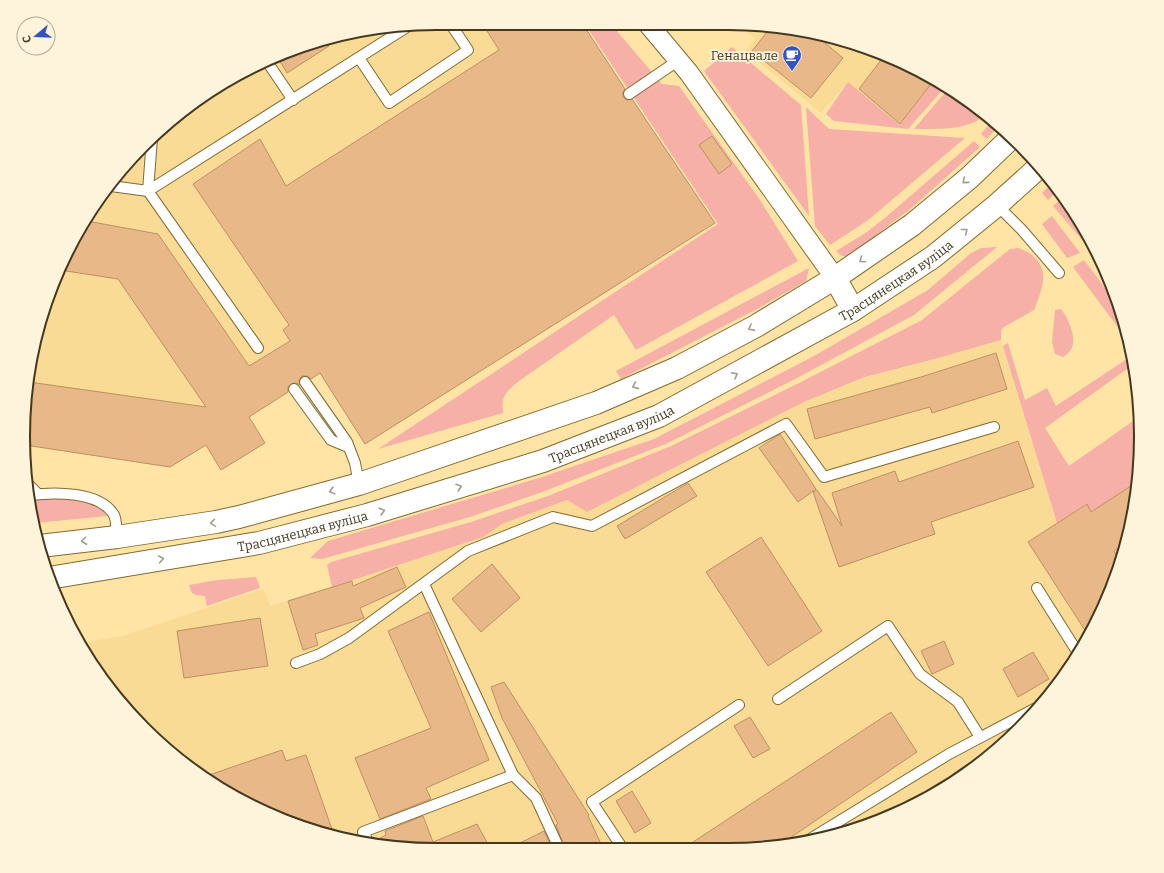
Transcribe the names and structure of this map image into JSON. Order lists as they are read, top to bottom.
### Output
{
  "streets": {
    "main road": ["Трасцянецкая вуліца"]
  },
  "places": {
    "cafe": ["Генацвале"]
  },
  "north": "left"
}
